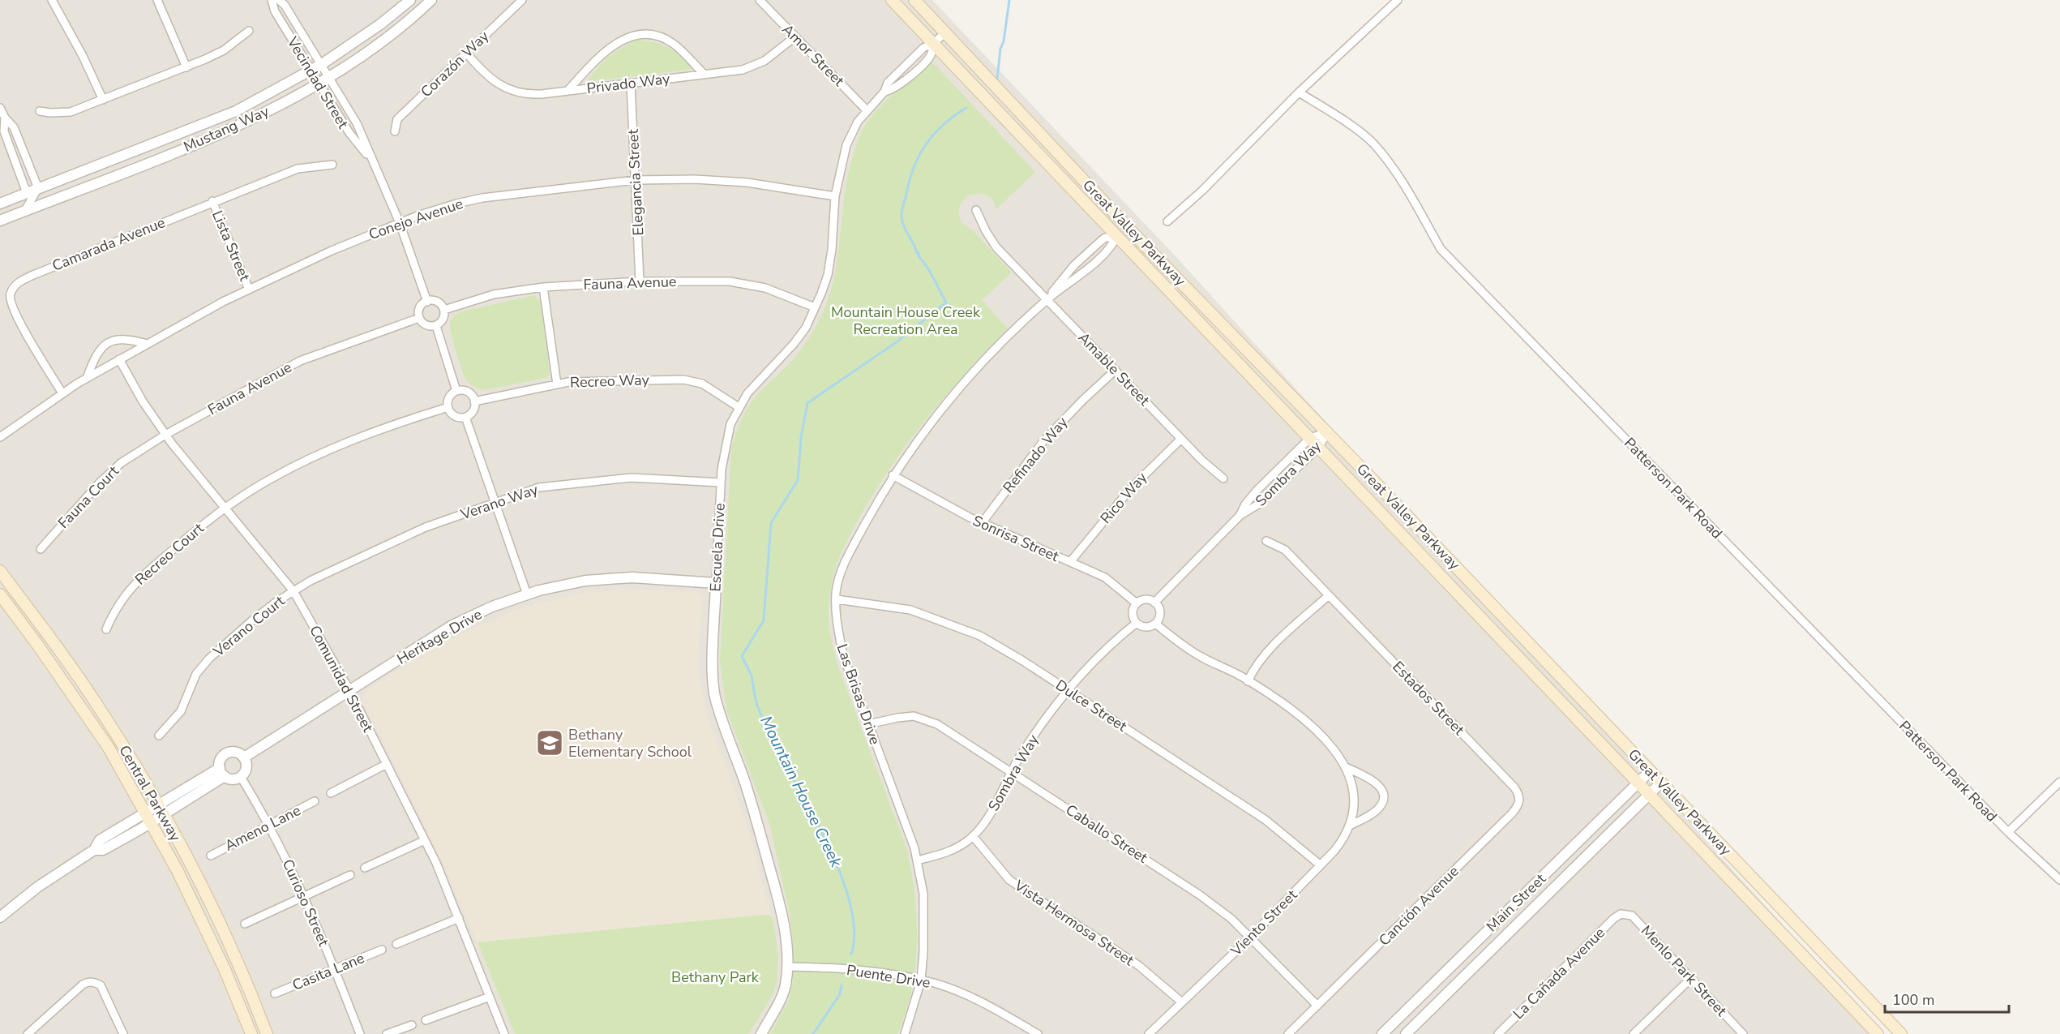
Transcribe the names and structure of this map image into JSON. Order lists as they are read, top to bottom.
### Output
{
  "streets": {
    "main road": ["Great Valley Parkway", "Central Parkway"],
    "street": [
      "Amor Street",
      "Corazón Way",
      "Vecindad Street",
      "Privado Way",
      "Mustang Way",
      "Elegancia Street",
      "Conejo Avenue",
      "Camarada Avenue",
      "Lista Street",
      "Fauna Avenue",
      "Amable Street",
      "Recreo Way",
      "Refinado Way",
      "Sombra Way",
      "Patterson Park Road",
      "Fauna Court",
      "Rico Way",
      "Verano Way",
      "Sonrisa Street",
      "Escuela Drive",
      "Recreo Court",
      "Verano Court",
      "Heritage Drive",
      "Comunidad Street",
      "Las Brisas Drive",
      "Estados Street",
      "Dulce Street",
      "Ameno Lane",
      "Caballo Street",
      "Curioso Street",
      "Main Street",
      "Canción Avenue",
      "Vista Hermosa Street",
      "Viento Street",
      "Menlo Park Street",
      "Casita Lane",
      "La Cañada Avenue",
      "Puente Drive"
    ]
  },
  "crossings": [
    ["Amor Street", "Privado Way"],
    ["Amor Street", "Escuela Drive"],
    ["Corazón Way", "Privado Way"],
    ["Vecindad Street", "Mustang Way"],
    ["Vecindad Street", "Conejo Avenue"],
    ["Vecindad Street", "Fauna Avenue"],
    ["Privado Way", "Elegancia Street"],
    ["Elegancia Street", "Conejo Avenue"],
    ["Elegancia Street", "Fauna Avenue"],
    ["Conejo Avenue", "Camarada Avenue"],
    ["Conejo Avenue", "Lista Street"],
    ["Conejo Avenue", "Escuela Drive"],
    ["Conejo Avenue", "Comunidad Street"],
    ["Great Valley Parkway", "Sombra Way"],
    ["Great Valley Parkway", "Escuela Drive"],
    ["Great Valley Parkway", "Las Brisas Drive"],
    ["Great Valley Parkway", "Main Street"],
    ["Camarada Avenue", "Lista Street"],
    ["Fauna Avenue", "Fauna Court"],
    ["Fauna Avenue", "Escuela Drive"],
    ["Fauna Avenue", "Comunidad Street"],
    ["Amable Street", "Refinado Way"],
    ["Amable Street", "Rico Way"],
    ["Amable Street", "Las Brisas Drive"],
    ["Recreo Way", "Escuela Drive"],
    ["Refinado Way", "Sonrisa Street"],
    ["Sombra Way", "Sonrisa Street"],
    ["Sombra Way", "Las Brisas Drive"],
    ["Sombra Way", "Dulce Street"],
    ["Sombra Way", "Caballo Street"],
    ["Sombra Way", "Vista Hermosa Street"],
    ["Fauna Court", "Comunidad Street"],
    ["Rico Way", "Sonrisa Street"],
    ["Verano Way", "Escuela Drive"],
    ["Verano Way", "Verano Court"],
    ["Verano Way", "Comunidad Street"],
    ["Sonrisa Street", "Las Brisas Drive"],
    ["Escuela Drive", "Heritage Drive"],
    ["Escuela Drive", "Puente Drive"],
    ["Recreo Court", "Comunidad Street"],
    ["Verano Court", "Comunidad Street"],
    ["Heritage Drive", "Comunidad Street"],
    ["Heritage Drive", "Curioso Street"],
    ["Las Brisas Drive", "Dulce Street"],
    ["Las Brisas Drive", "Caballo Street"],
    ["Las Brisas Drive", "Puente Drive"],
    ["Estados Street", "Canción Avenue"],
    ["Dulce Street", "Viento Street"],
    ["Ameno Lane", "Curioso Street"],
    ["Caballo Street", "Canción Avenue"],
    ["Caballo Street", "Viento Street"],
    ["Curioso Street", "Casita Lane"],
    ["Vista Hermosa Street", "Viento Street"],
    ["Menlo Park Street", "La Cañada Avenue"]
  ],
  "water": ["Mountain House Creek"],
  "parks": ["Mountain House Creek Recreation Area", "Bethany Park"],
  "places": {
    "school or university": ["Bethany Elementary School"]
  },
  "scale_bar": "100 m"
}
